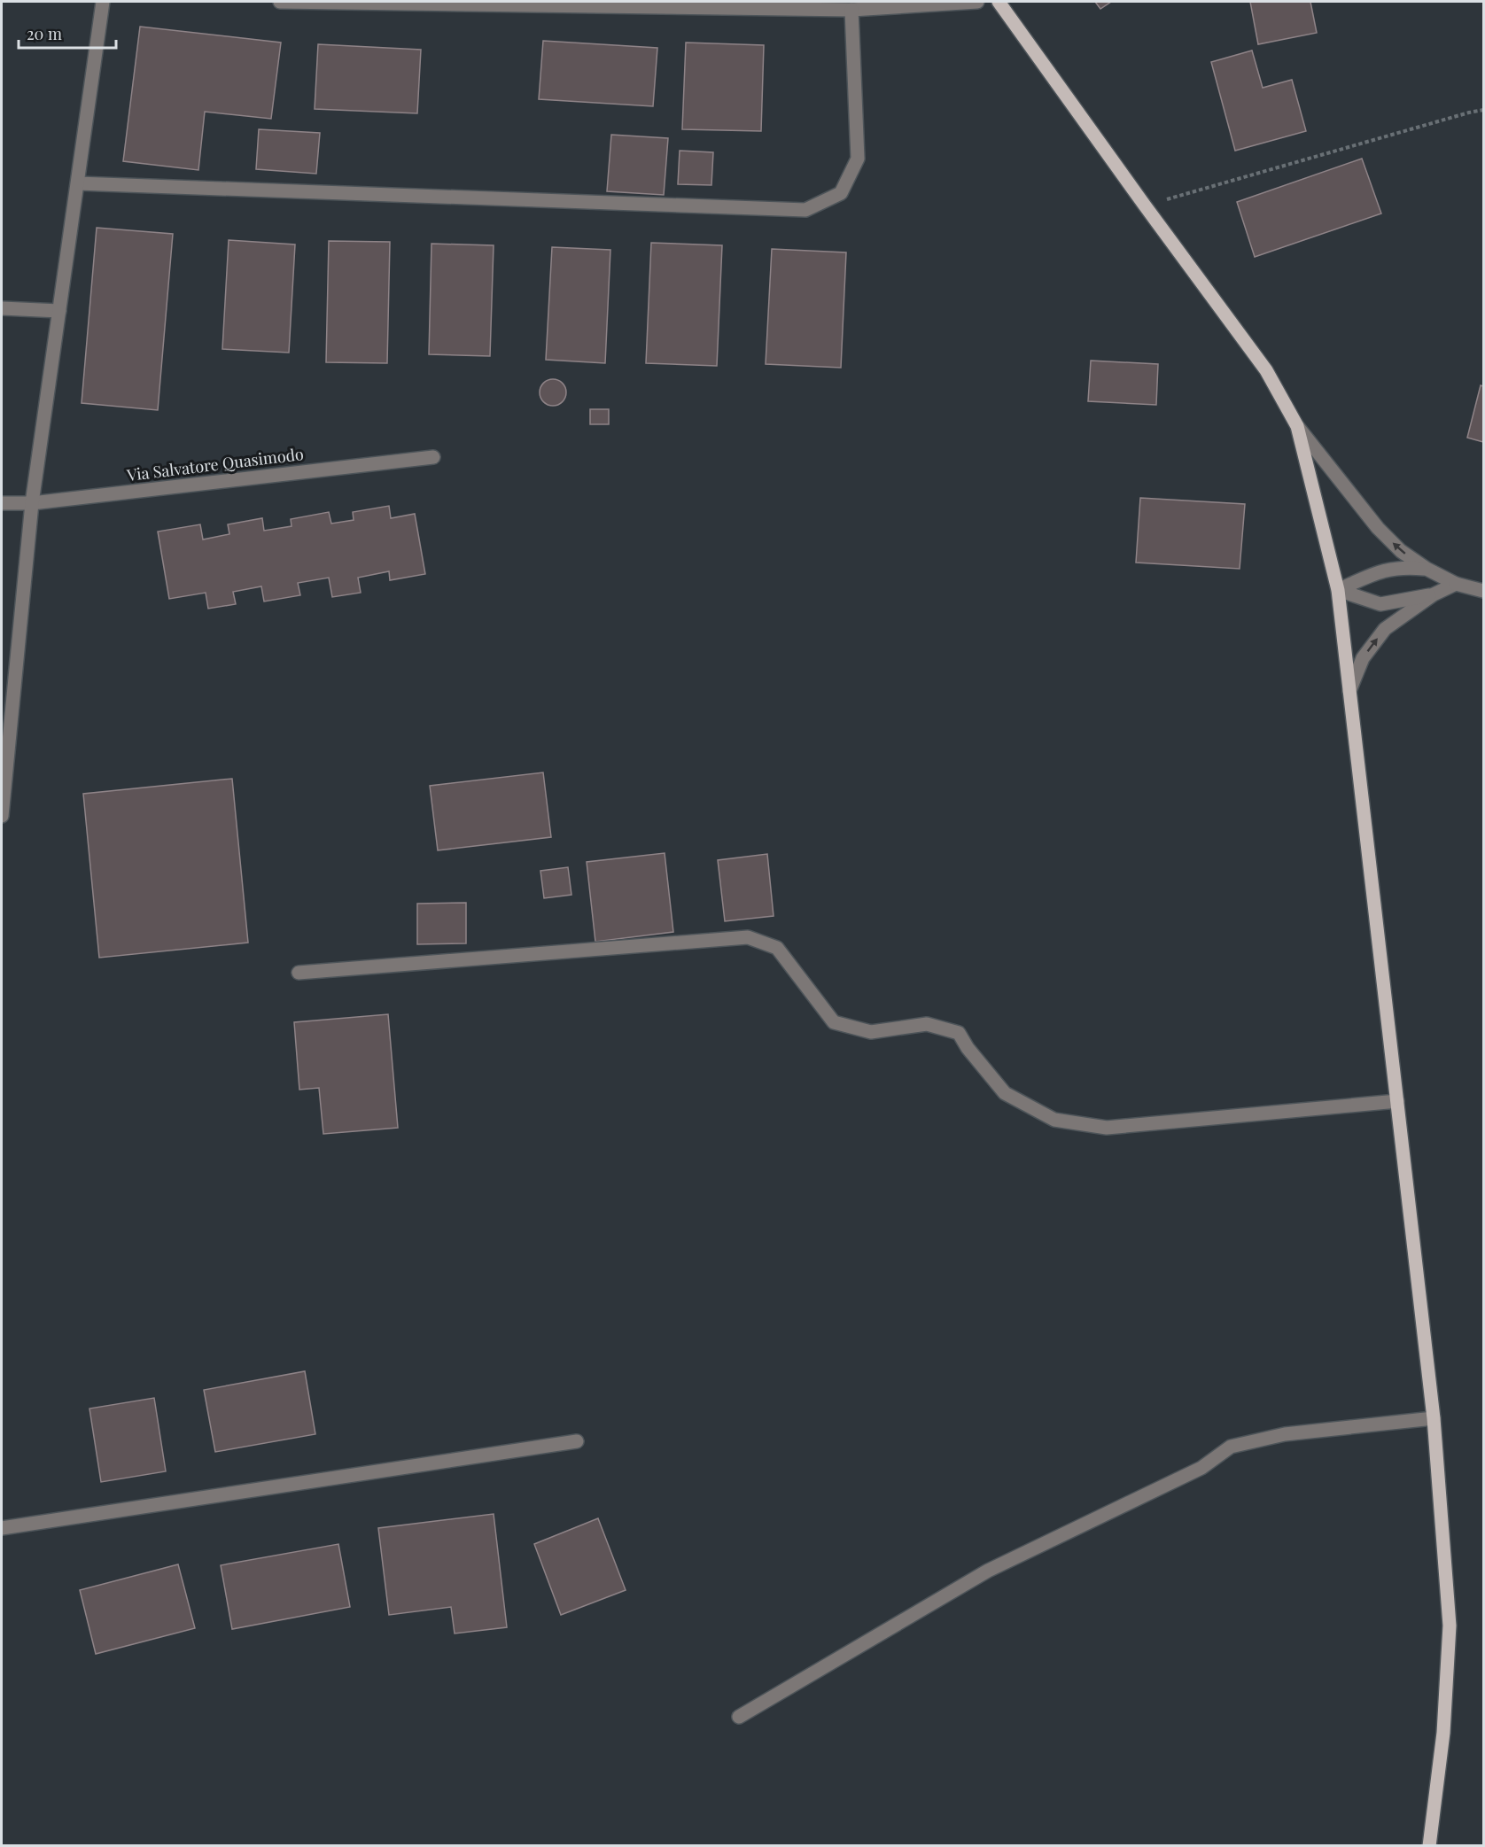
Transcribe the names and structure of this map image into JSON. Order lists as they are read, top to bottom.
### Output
{
  "streets": {
    "street": ["Via Salvatore Quasimodo"]
  },
  "scale_bar": "20 m"
}
